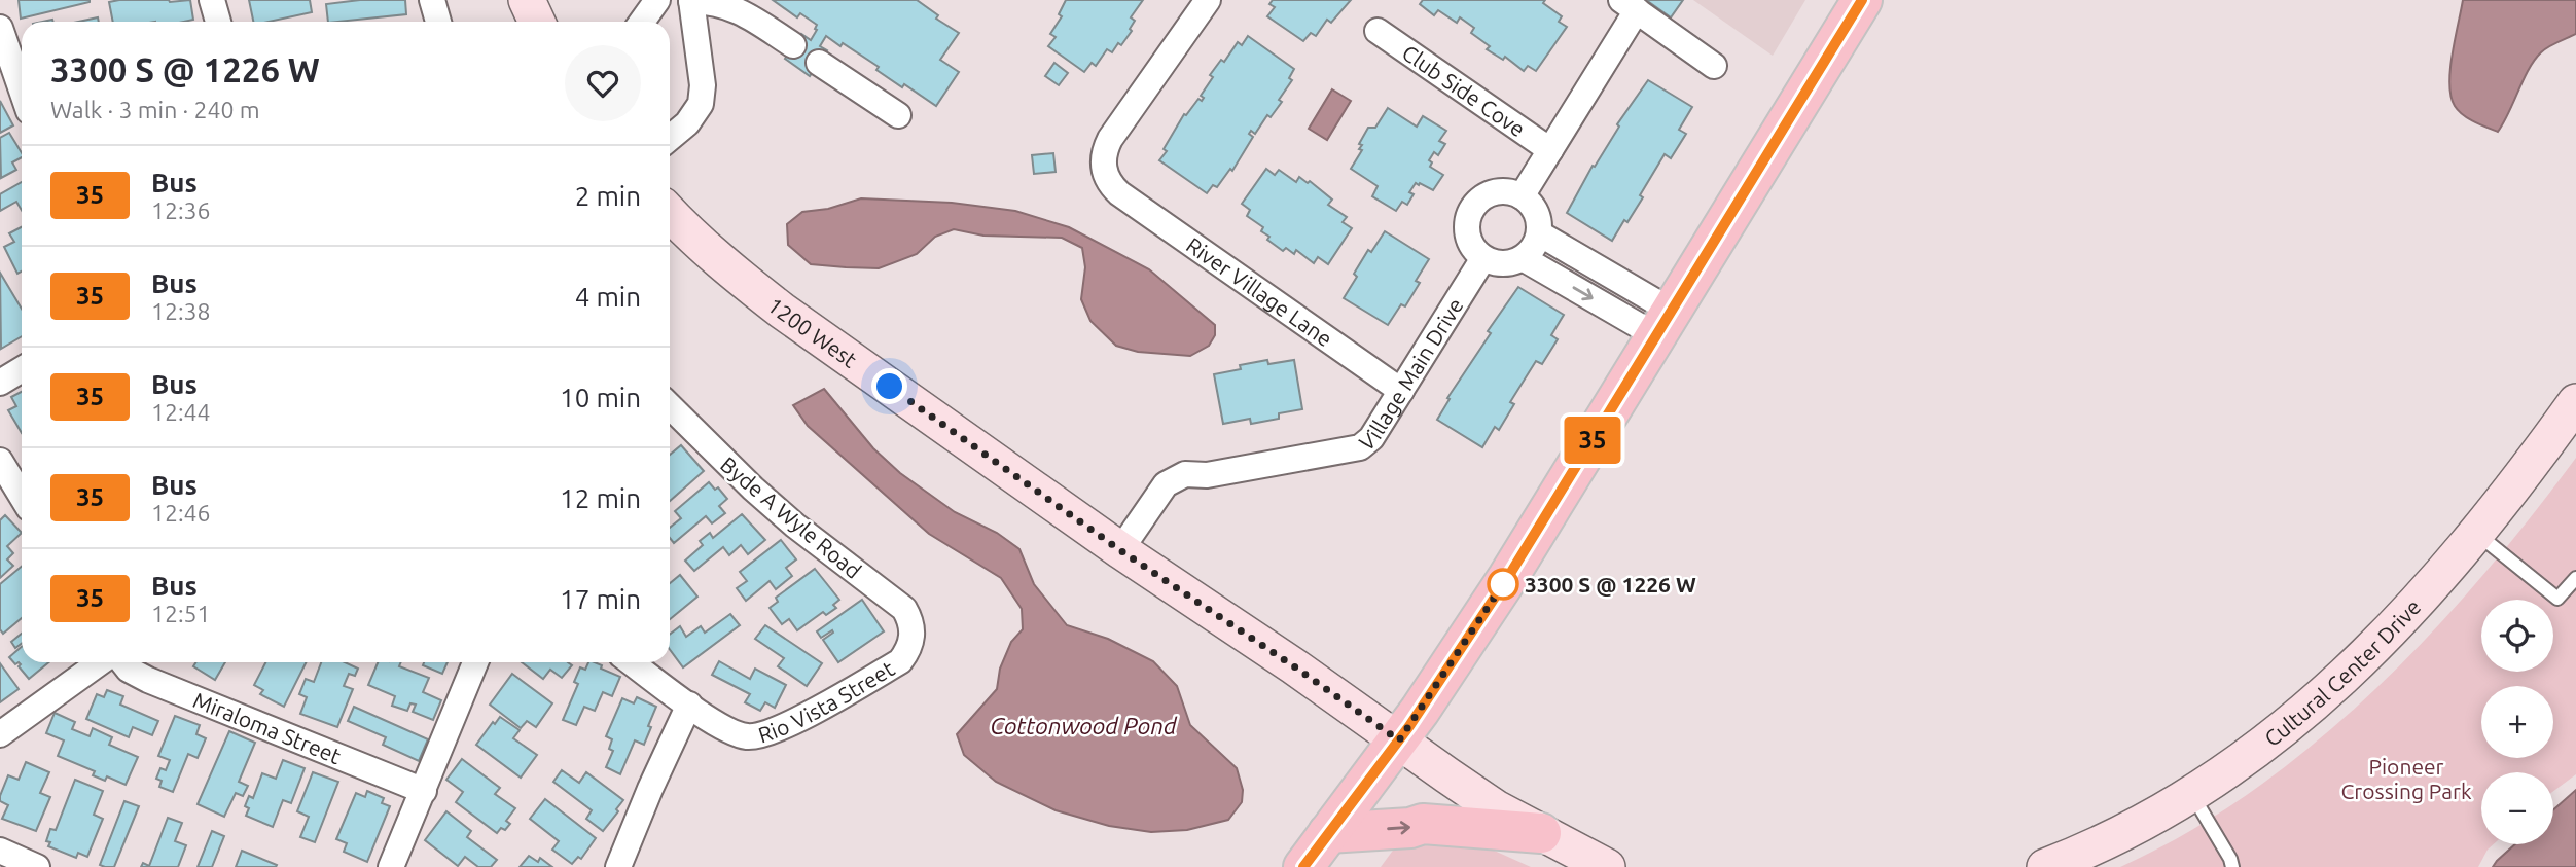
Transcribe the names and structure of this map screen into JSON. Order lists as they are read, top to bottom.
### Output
{
  "streets": {
    "street": [
      "Club Side Cove",
      "River Village Lane",
      "1200 West",
      "Village Main Drive",
      "Byde A Wyle Road",
      "Cultural Center Drive",
      "Rio Vista Street",
      "Miraloma Street"
    ]
  },
  "crossings": [
    ["River Village Lane", "Village Main Drive"],
    ["1200 West", "Village Main Drive"],
    ["Byde A Wyle Road", "Rio Vista Street"]
  ],
  "water": ["Cottonwood Pond"],
  "parks": ["Pioneer Crossing Park"],
  "places": ["3300 S @ 1226 W"],
  "lines": ["bus line 35"],
  "page": {
    "on_map": "35",
    "heading": ["3300 S @ 1226 W", "Walk · 3 min · 240 m"],
    "list": [
      {
        "mark": "35",
        "name": "Bus",
        "note": "12:36",
        "value": "2 min"
      },
      {
        "mark": "35",
        "name": "Bus",
        "note": "12:38",
        "value": "4 min"
      },
      {
        "mark": "35",
        "name": "Bus",
        "note": "12:44",
        "value": "10 min"
      },
      {
        "mark": "35",
        "name": "Bus",
        "note": "12:46",
        "value": "12 min"
      },
      {
        "mark": "35",
        "name": "Bus",
        "note": "12:51",
        "value": "17 min"
      }
    ],
    "map_buttons": ["+", "−"]
  }
}
